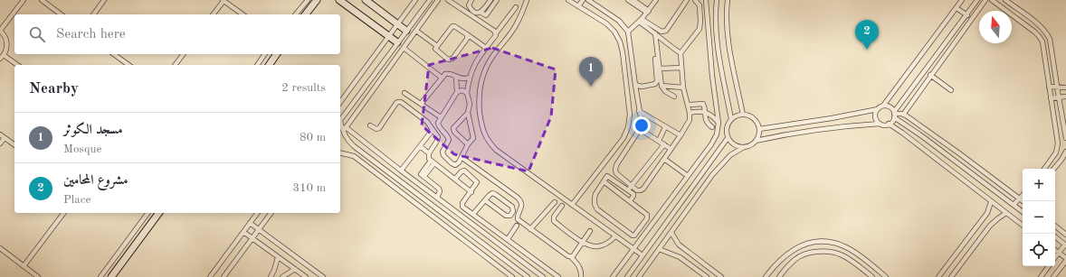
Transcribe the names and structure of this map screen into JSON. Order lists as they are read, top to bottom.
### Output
{
  "north": "top",
  "page": {
    "search": "Search here",
    "pins": ["2", "1"],
    "heading": ["Nearby", "2 results"],
    "list": [
      {
        "mark": "1",
        "name": "مسجد الكوثر",
        "note": "Mosque",
        "value": "80 m"
      },
      {
        "mark": "2",
        "name": "مشروع المحامين",
        "note": "Place",
        "value": "310 m"
      }
    ],
    "map_buttons": ["+", "−"]
  }
}
